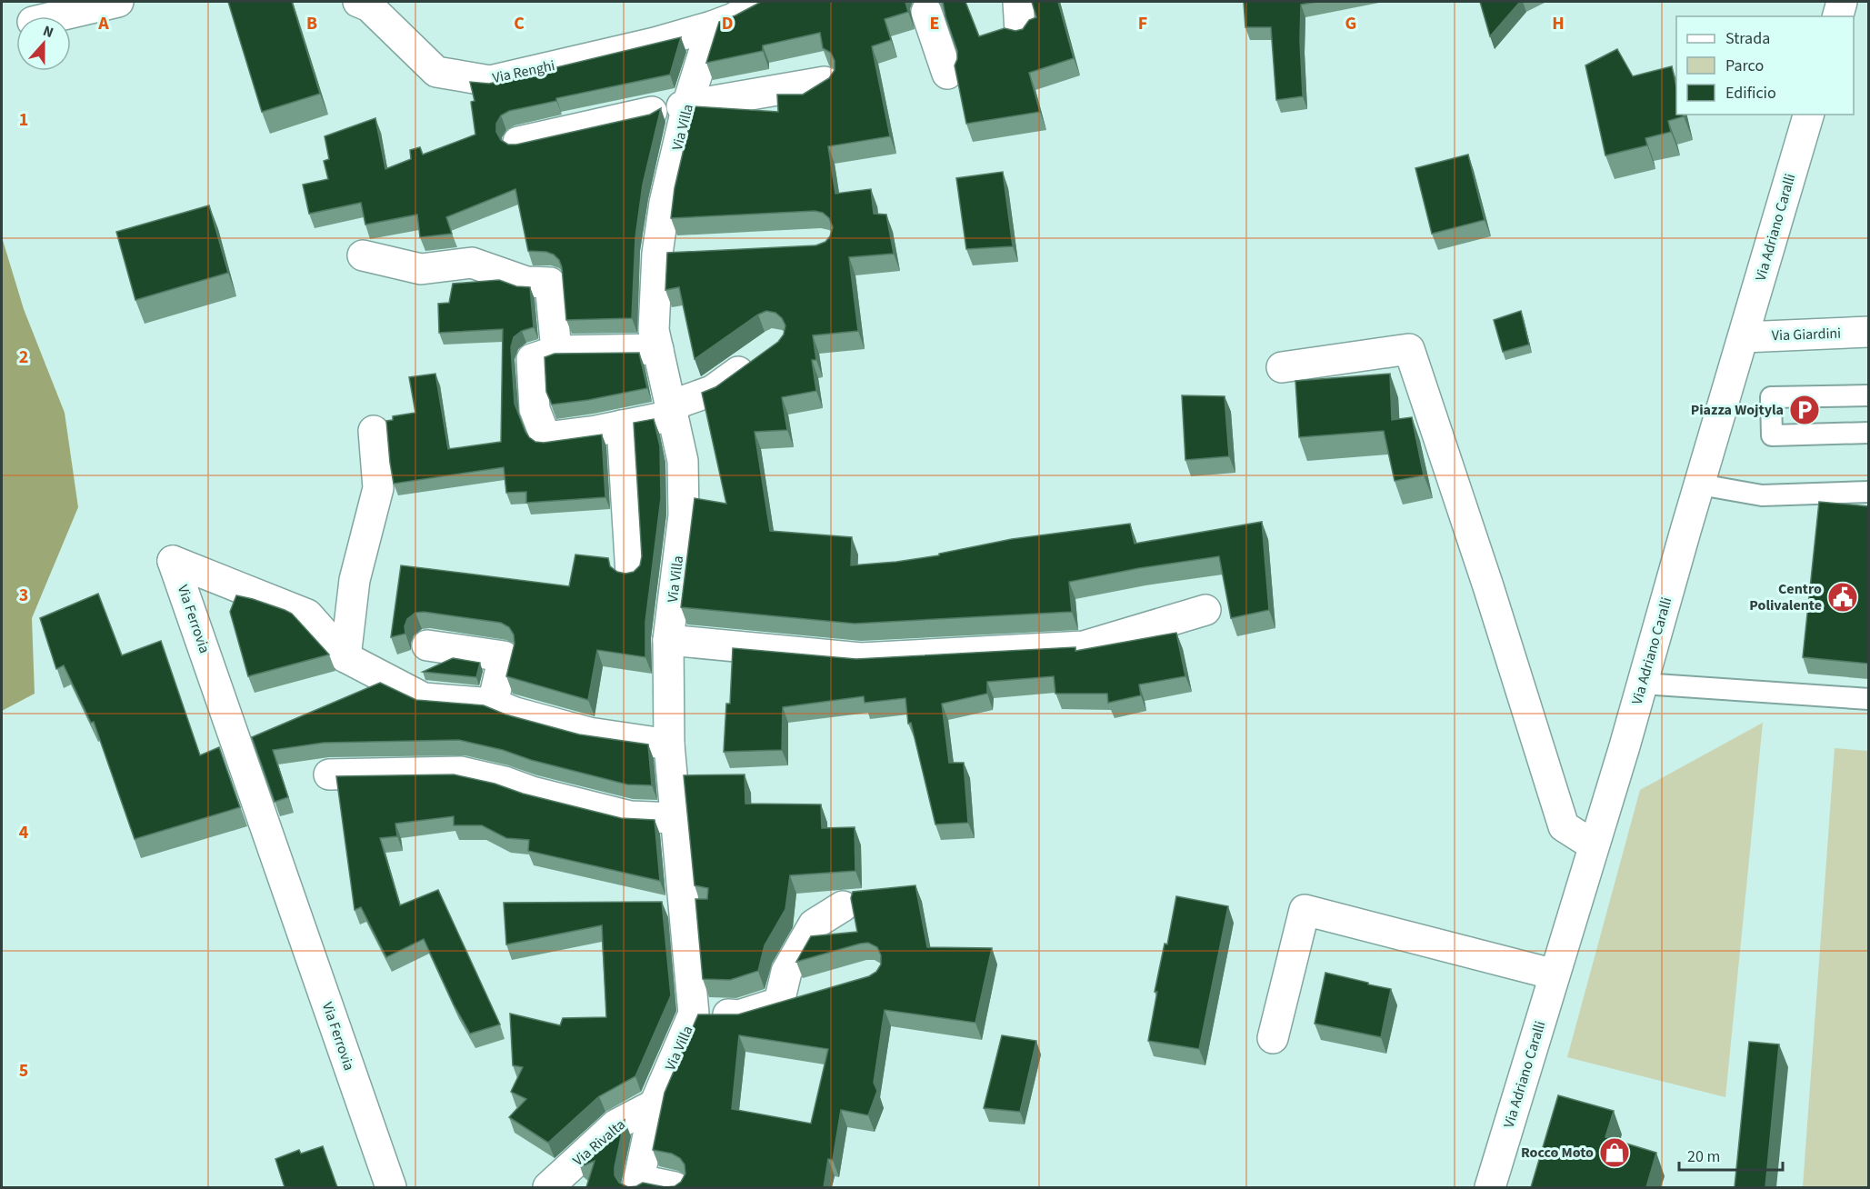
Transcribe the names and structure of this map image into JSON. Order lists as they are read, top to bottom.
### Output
{
  "streets": {
    "street": [
      "Via Renghi",
      "Via Villa",
      "Via Adriano Caralli",
      "Via Giardini",
      "Via Ferrovia",
      "Via Rivalta"
    ]
  },
  "crossings": [
    ["Via Renghi", "Via Villa"],
    ["Via Villa", "Via Ferrovia"],
    ["Via Villa", "Via Rivalta"],
    ["Via Adriano Caralli", "Via Giardini"]
  ],
  "places": {
    "parking": ["Piazza Wojtyla"],
    "public building": ["Centro Polivalente"],
    "shop": ["Rocco Moto"]
  },
  "legend": ["Strada", "Parco", "Edificio"],
  "scale_bar": "20 m",
  "north": "top",
  "grid": {
    "columns": [
      "A",
      "B",
      "C",
      "D",
      "E",
      "F",
      "G",
      "H"
    ],
    "rows": [
      "1",
      "2",
      "3",
      "4",
      "5"
    ]
  }
}
